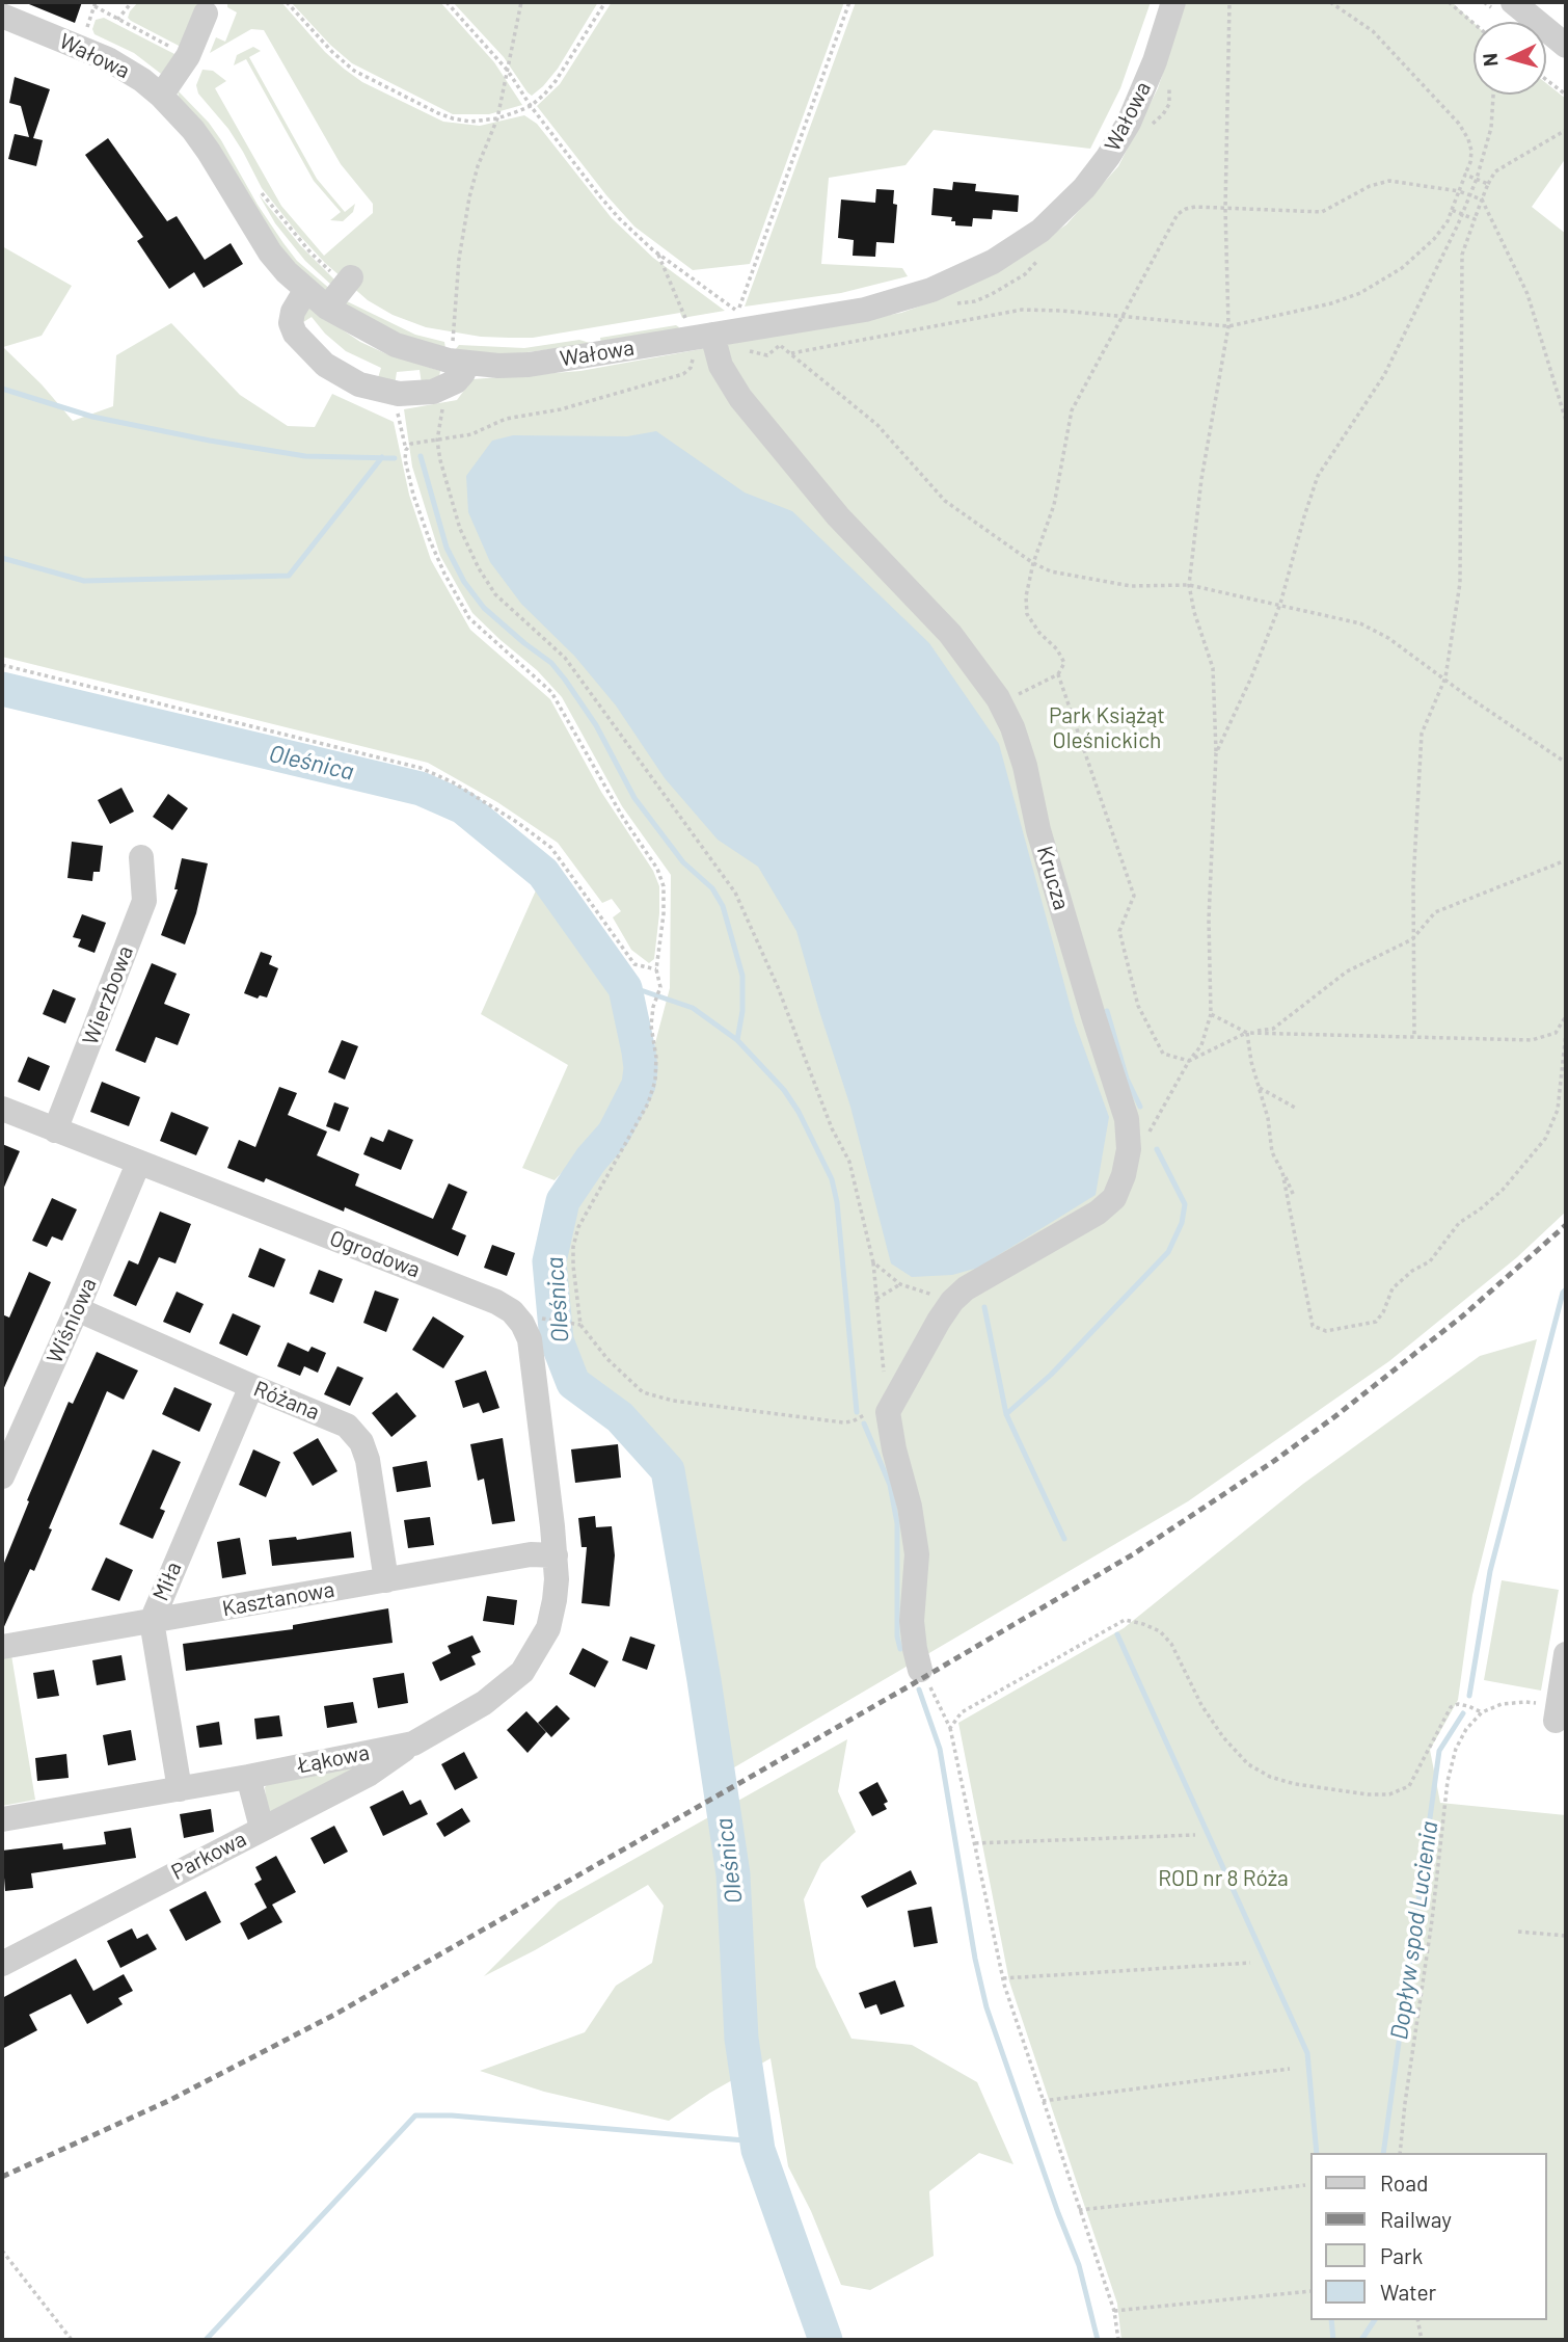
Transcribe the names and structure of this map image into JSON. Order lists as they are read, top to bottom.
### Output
{
  "streets": {
    "street": [
      "Wałowa",
      "Krucza",
      "Wierzbowa",
      "Ogrodowa",
      "Wiśniowa",
      "Różana",
      "Miła",
      "Kasztanowa",
      "Łąkowa",
      "Parkowa"
    ]
  },
  "crossings": [
    ["Wałowa", "Krucza"],
    ["Wierzbowa", "Ogrodowa"],
    ["Ogrodowa", "Wiśniowa"],
    ["Ogrodowa", "Kasztanowa"],
    ["Ogrodowa", "Łąkowa"],
    ["Wiśniowa", "Różana"],
    ["Różana", "Miła"],
    ["Różana", "Kasztanowa"],
    ["Miła", "Kasztanowa"],
    ["Miła", "Łąkowa"],
    ["Kasztanowa", "Łąkowa"],
    ["Łąkowa", "Parkowa"]
  ],
  "water": ["Oleśnica", "Dopływ spod Lucienia"],
  "parks": ["Park Książąt Oleśnickich", "ROD nr 8 Róża"],
  "legend": [
    "Road",
    "Railway",
    "Park",
    "Water"
  ],
  "north": "left"
}
